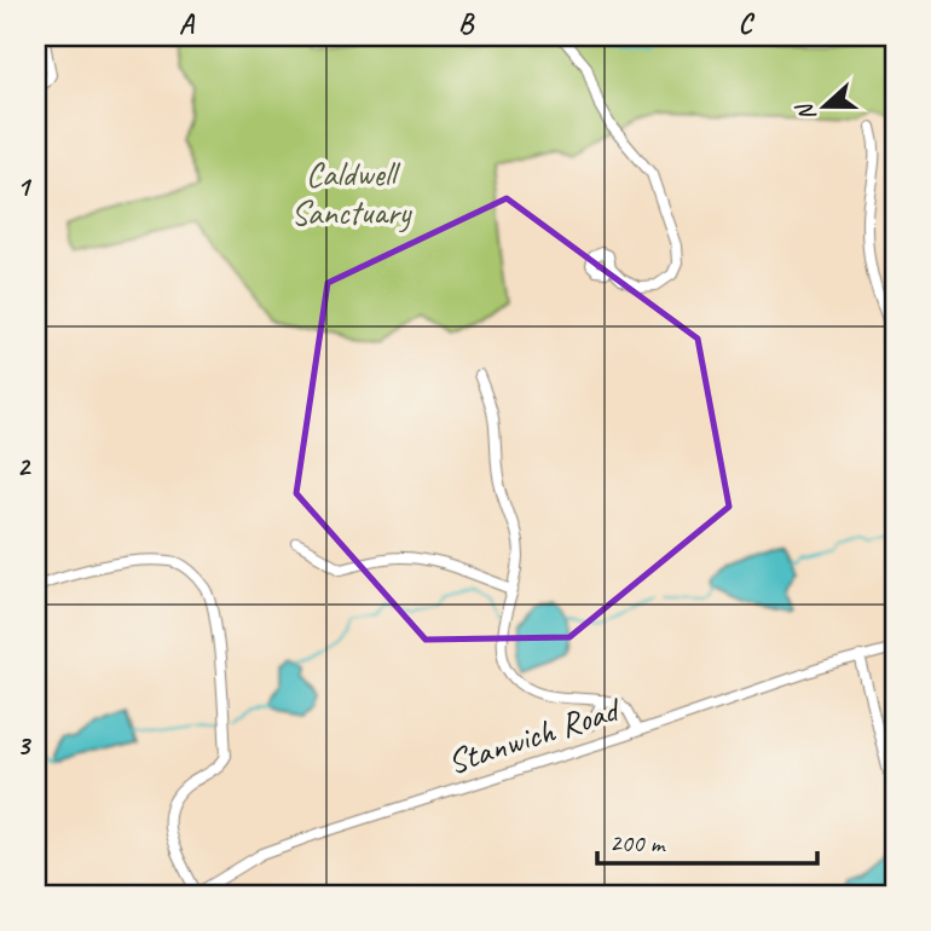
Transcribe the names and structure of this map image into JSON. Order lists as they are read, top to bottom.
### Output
{
  "streets": {
    "street": ["Stanwich Road"]
  },
  "parks": ["Caldwell Sanctuary"],
  "scale_bar": "200 m",
  "north": "left",
  "grid": {
    "columns": ["A", "B", "C"],
    "rows": ["1", "2", "3"]
  }
}
